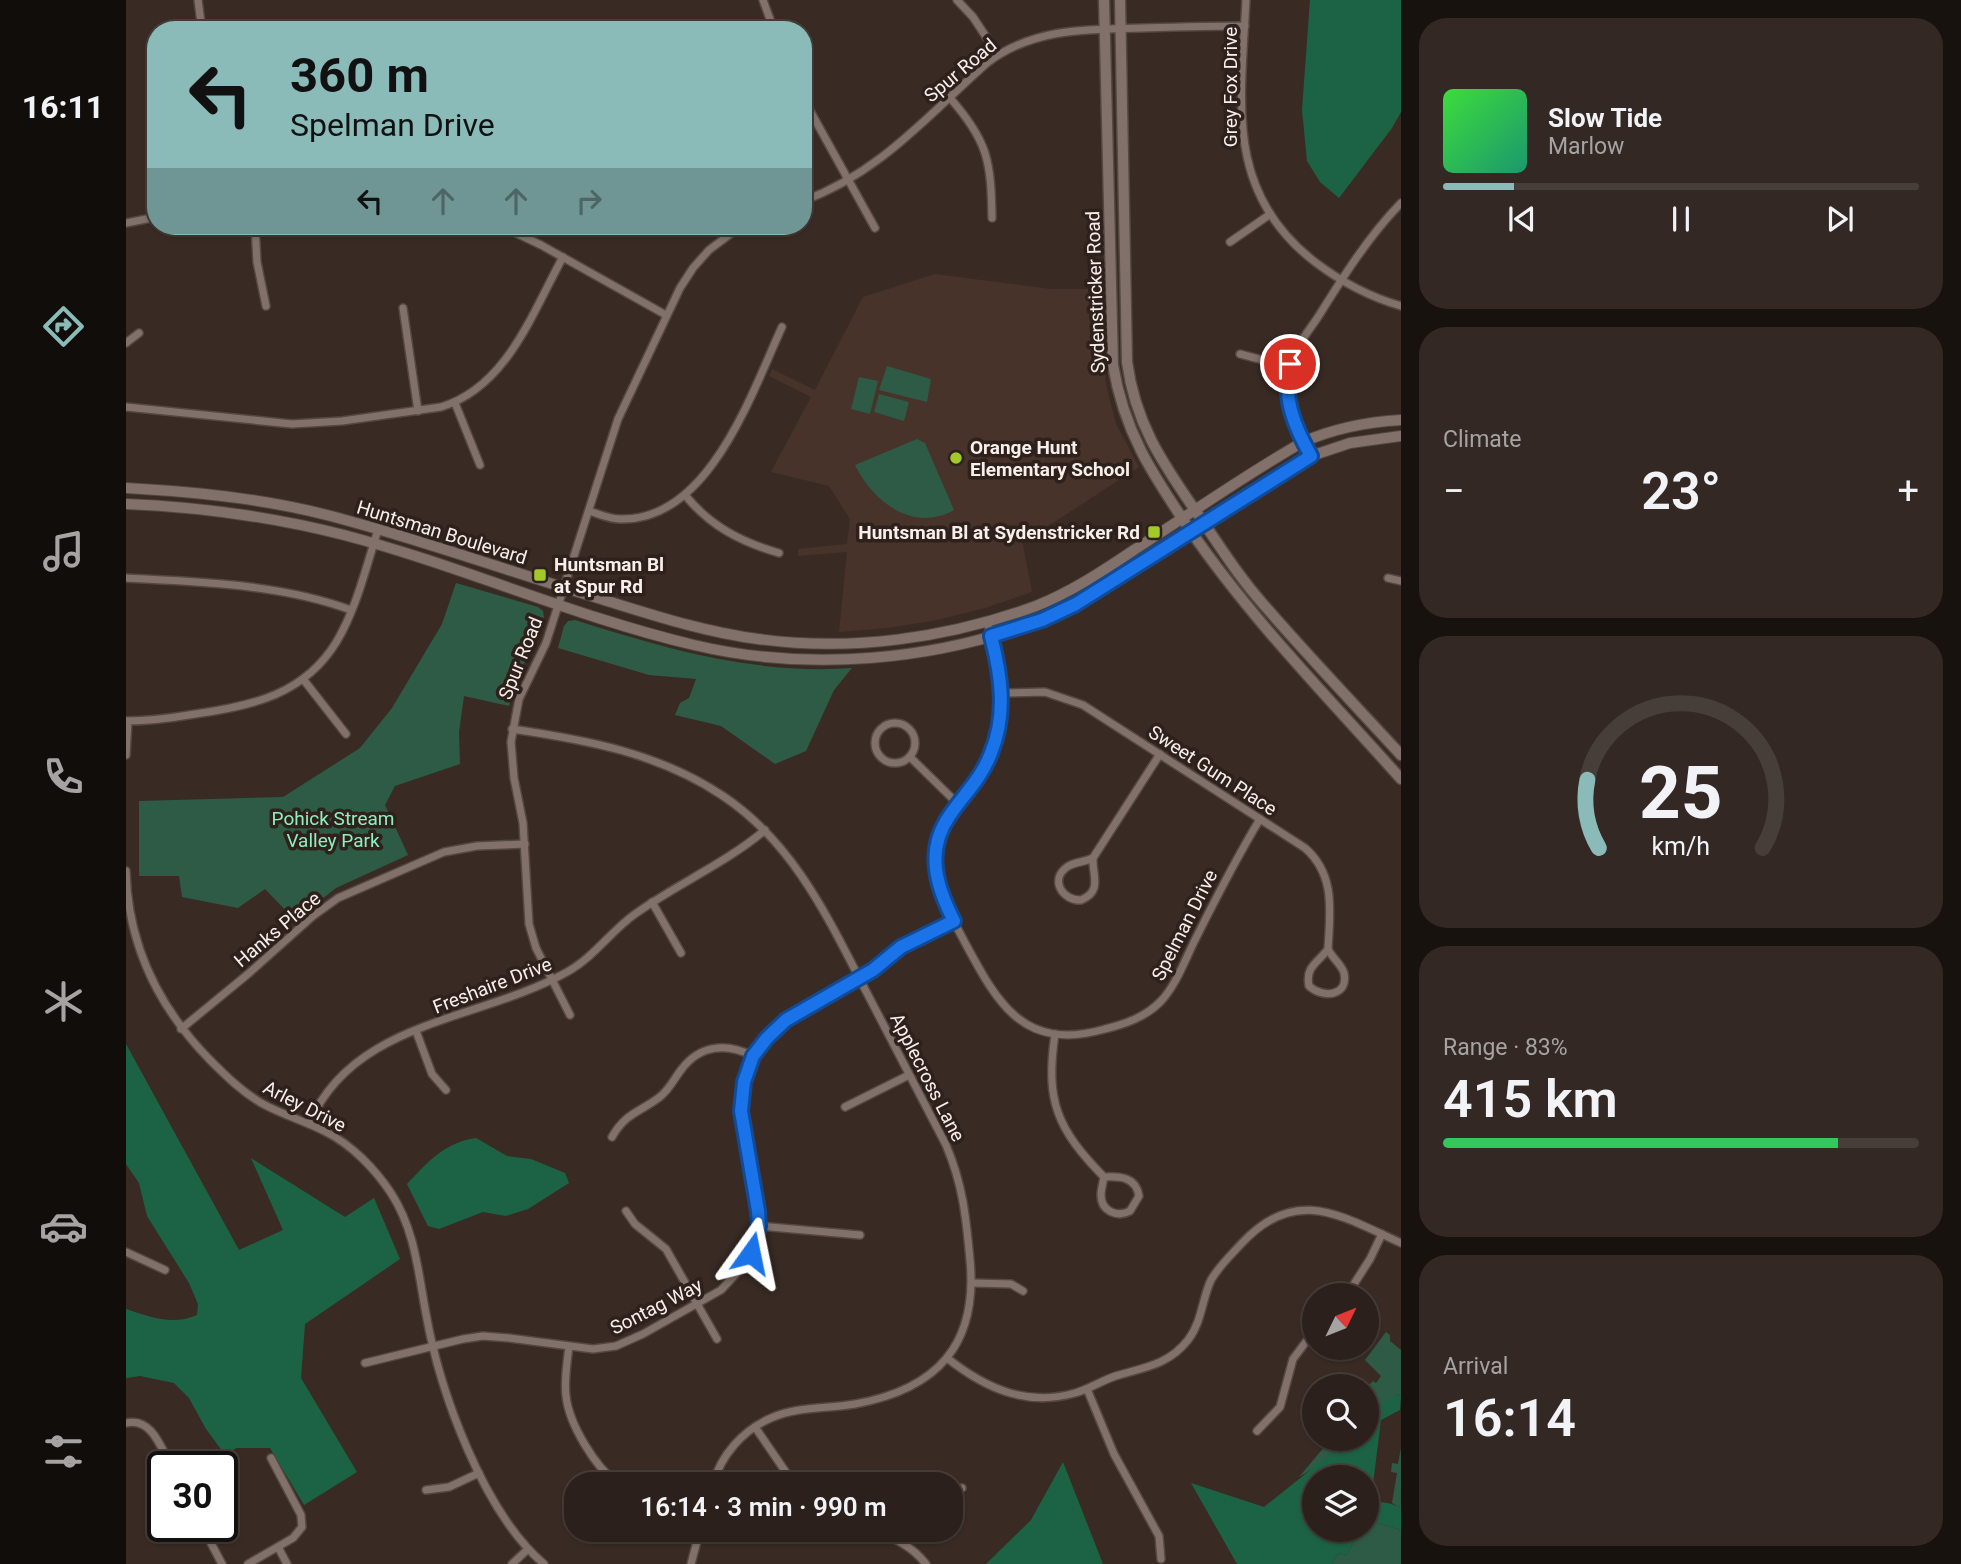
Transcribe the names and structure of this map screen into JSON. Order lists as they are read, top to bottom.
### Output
{
  "streets": {
    "main road": ["Sydenstricker Road"],
    "street": [
      "Spur Road",
      "Grey Fox Drive",
      "Huntsman Boulevard",
      "Sweet Gum Place",
      "Spelman Drive",
      "Hanks Place",
      "Freshaire Drive",
      "Applecross Lane",
      "Arley Drive",
      "Sontag Way"
    ]
  },
  "crossings": [
    ["Spur Road", "Grey Fox Drive"],
    ["Spur Road", "Sydenstricker Road"],
    ["Spur Road", "Huntsman Boulevard"],
    ["Spur Road", "Hanks Place"],
    ["Spur Road", "Freshaire Drive"],
    ["Spur Road", "Applecross Lane"],
    ["Sydenstricker Road", "Huntsman Boulevard"],
    ["Huntsman Boulevard", "Spelman Drive"],
    ["Sweet Gum Place", "Spelman Drive"],
    ["Spelman Drive", "Sontag Way"],
    ["Hanks Place", "Arley Drive"],
    ["Freshaire Drive", "Applecross Lane"],
    ["Freshaire Drive", "Arley Drive"],
    ["Applecross Lane", "Sontag Way"],
    ["Arley Drive", "Sontag Way"]
  ],
  "parks": ["Pohick Stream Valley Park"],
  "places": {
    "other": ["Orange Hunt Elementary School"],
    "transit": ["Huntsman Bl at Sydenstricker Rd", "Huntsman Bl at Spur Rd"]
  },
  "north": "top right",
  "page": {
    "tabs": "16:11",
    "turn": ["360 m", "Spelman Drive"],
    "song": ["Slow Tide", "Marlow"],
    "tile": [
      "Climate",
      ["Range · 83%", "415 km"],
      ["Arrival", "16:14"]
    ],
    "heat": ["−", "23°", "+"],
    "limit": "30",
    "trip": "16:14 · 3 min · 990 m",
    "gauge": ["25", "km/h"]
  }
}
